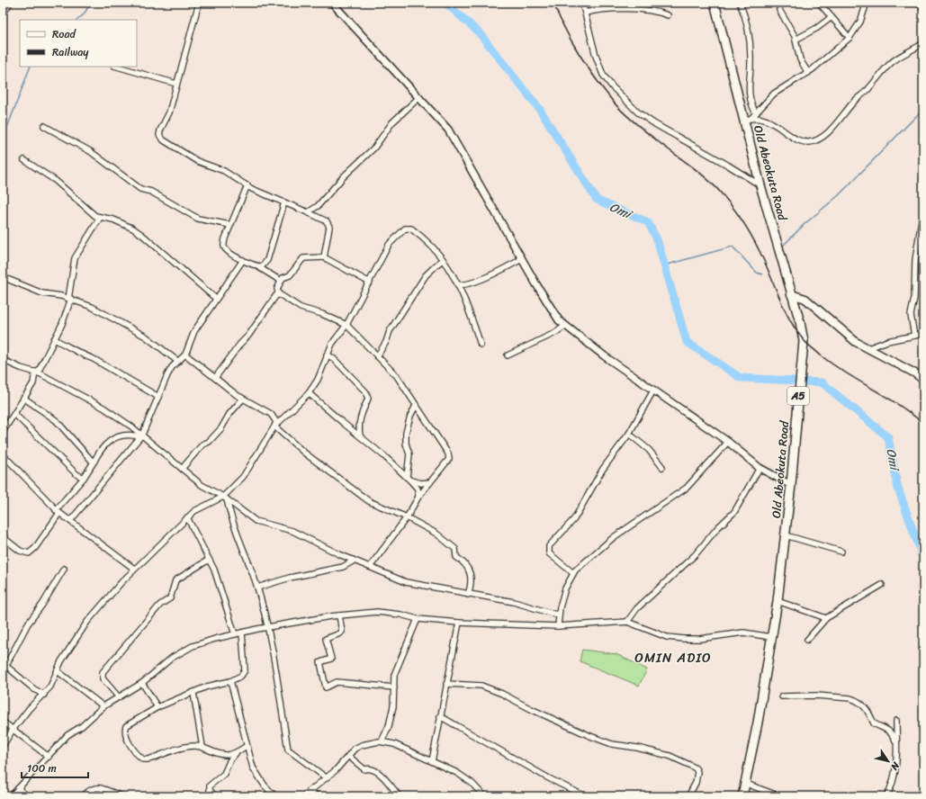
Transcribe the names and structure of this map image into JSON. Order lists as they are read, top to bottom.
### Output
{
  "streets": {
    "highway": ["Old Abeokuta Road", "A5"]
  },
  "districts": ["OMIN ADIO"],
  "water": ["Omi"],
  "legend": ["Road", "Railway"],
  "scale_bar": "100 m",
  "north": "bottom right"
}
